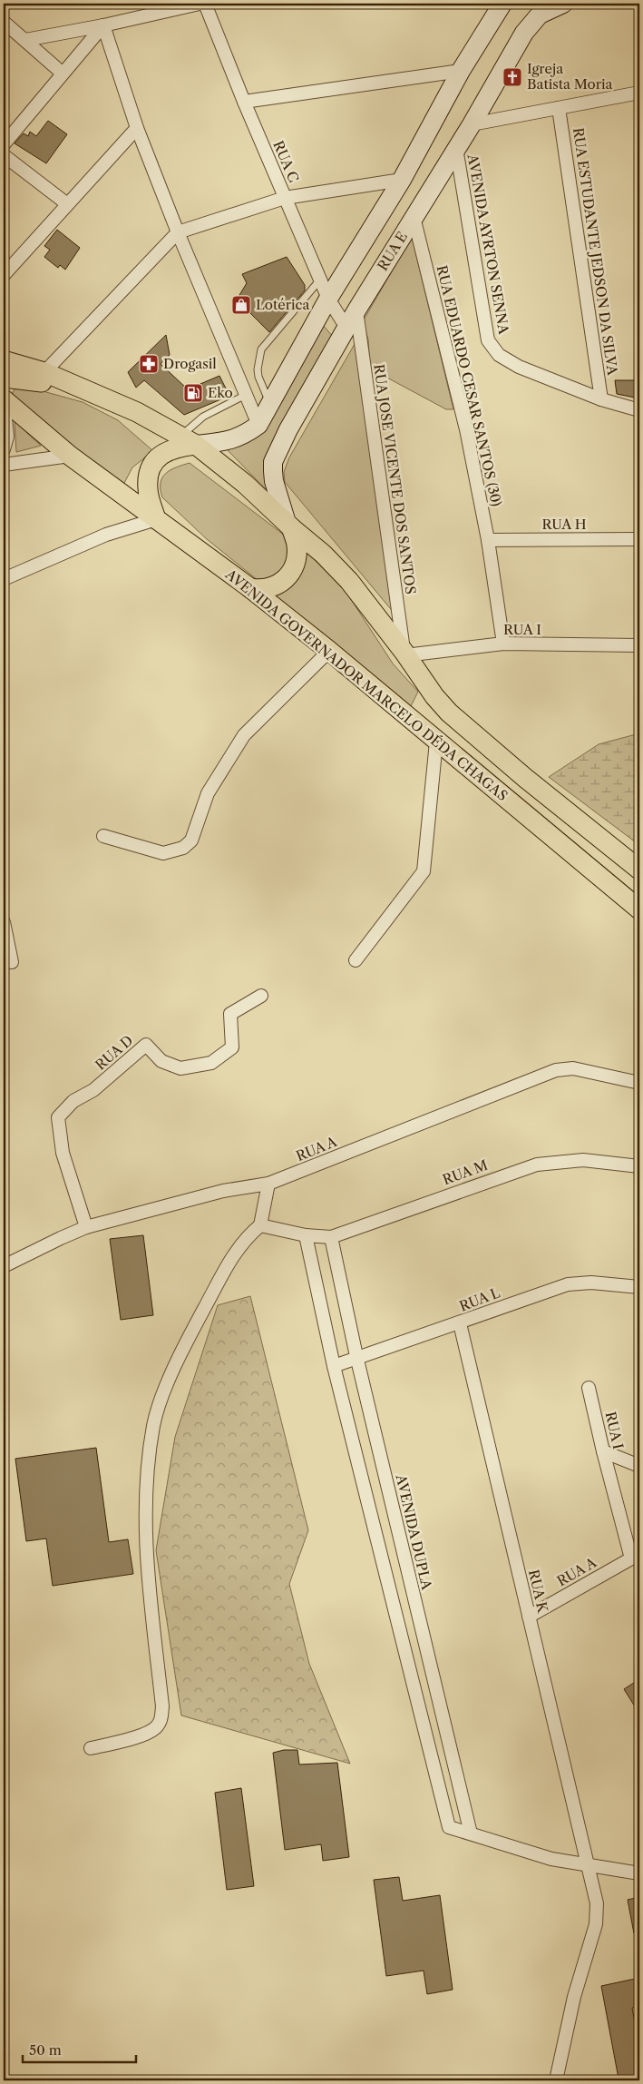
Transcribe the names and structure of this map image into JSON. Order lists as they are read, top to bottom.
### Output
{
  "streets": {
    "main road": ["AVENIDA GOVERNADOR MARCELO DÉDA CHAGAS"],
    "street": [
      "RUA C",
      "AVENIDA AYRTON SENNA",
      "RUA E",
      "RUA ESTUDANTE JEDSON DA SILVA",
      "RUA EDUARDO CESAR SANTOS (30)",
      "RUA JOSE VICENTE DOS SANTOS",
      "RUA H",
      "RUA I",
      "RUA D",
      "RUA A",
      "RUA M",
      "RUA L",
      "AVENIDA DUPLA",
      "RUA K"
    ]
  },
  "crossings": [
    ["RUA C", "RUA E"],
    ["AVENIDA AYRTON SENNA", "RUA E"],
    ["AVENIDA AYRTON SENNA", "RUA ESTUDANTE JEDSON DA SILVA"],
    ["RUA E", "RUA EDUARDO CESAR SANTOS (30)"],
    ["RUA E", "RUA JOSE VICENTE DOS SANTOS"],
    ["RUA E", "AVENIDA GOVERNADOR MARCELO DÉDA CHAGAS"],
    ["RUA EDUARDO CESAR SANTOS (30)", "RUA H"],
    ["RUA EDUARDO CESAR SANTOS (30)", "RUA I"],
    ["RUA JOSE VICENTE DOS SANTOS", "RUA I"],
    ["RUA JOSE VICENTE DOS SANTOS", "AVENIDA GOVERNADOR MARCELO DÉDA CHAGAS"],
    ["RUA I", "AVENIDA GOVERNADOR MARCELO DÉDA CHAGAS"],
    ["RUA I", "RUA A"],
    ["RUA D", "RUA A"],
    ["RUA A", "RUA K"],
    ["RUA M", "AVENIDA DUPLA"],
    ["RUA L", "AVENIDA DUPLA"],
    ["RUA L", "RUA K"]
  ],
  "places": {
    "church": ["Igreja Batista Moria"],
    "shop": ["Lotérica"],
    "pharmacy": ["Drogasil"],
    "fuel station": ["Eko"]
  },
  "scale_bar": "50 m"
}
